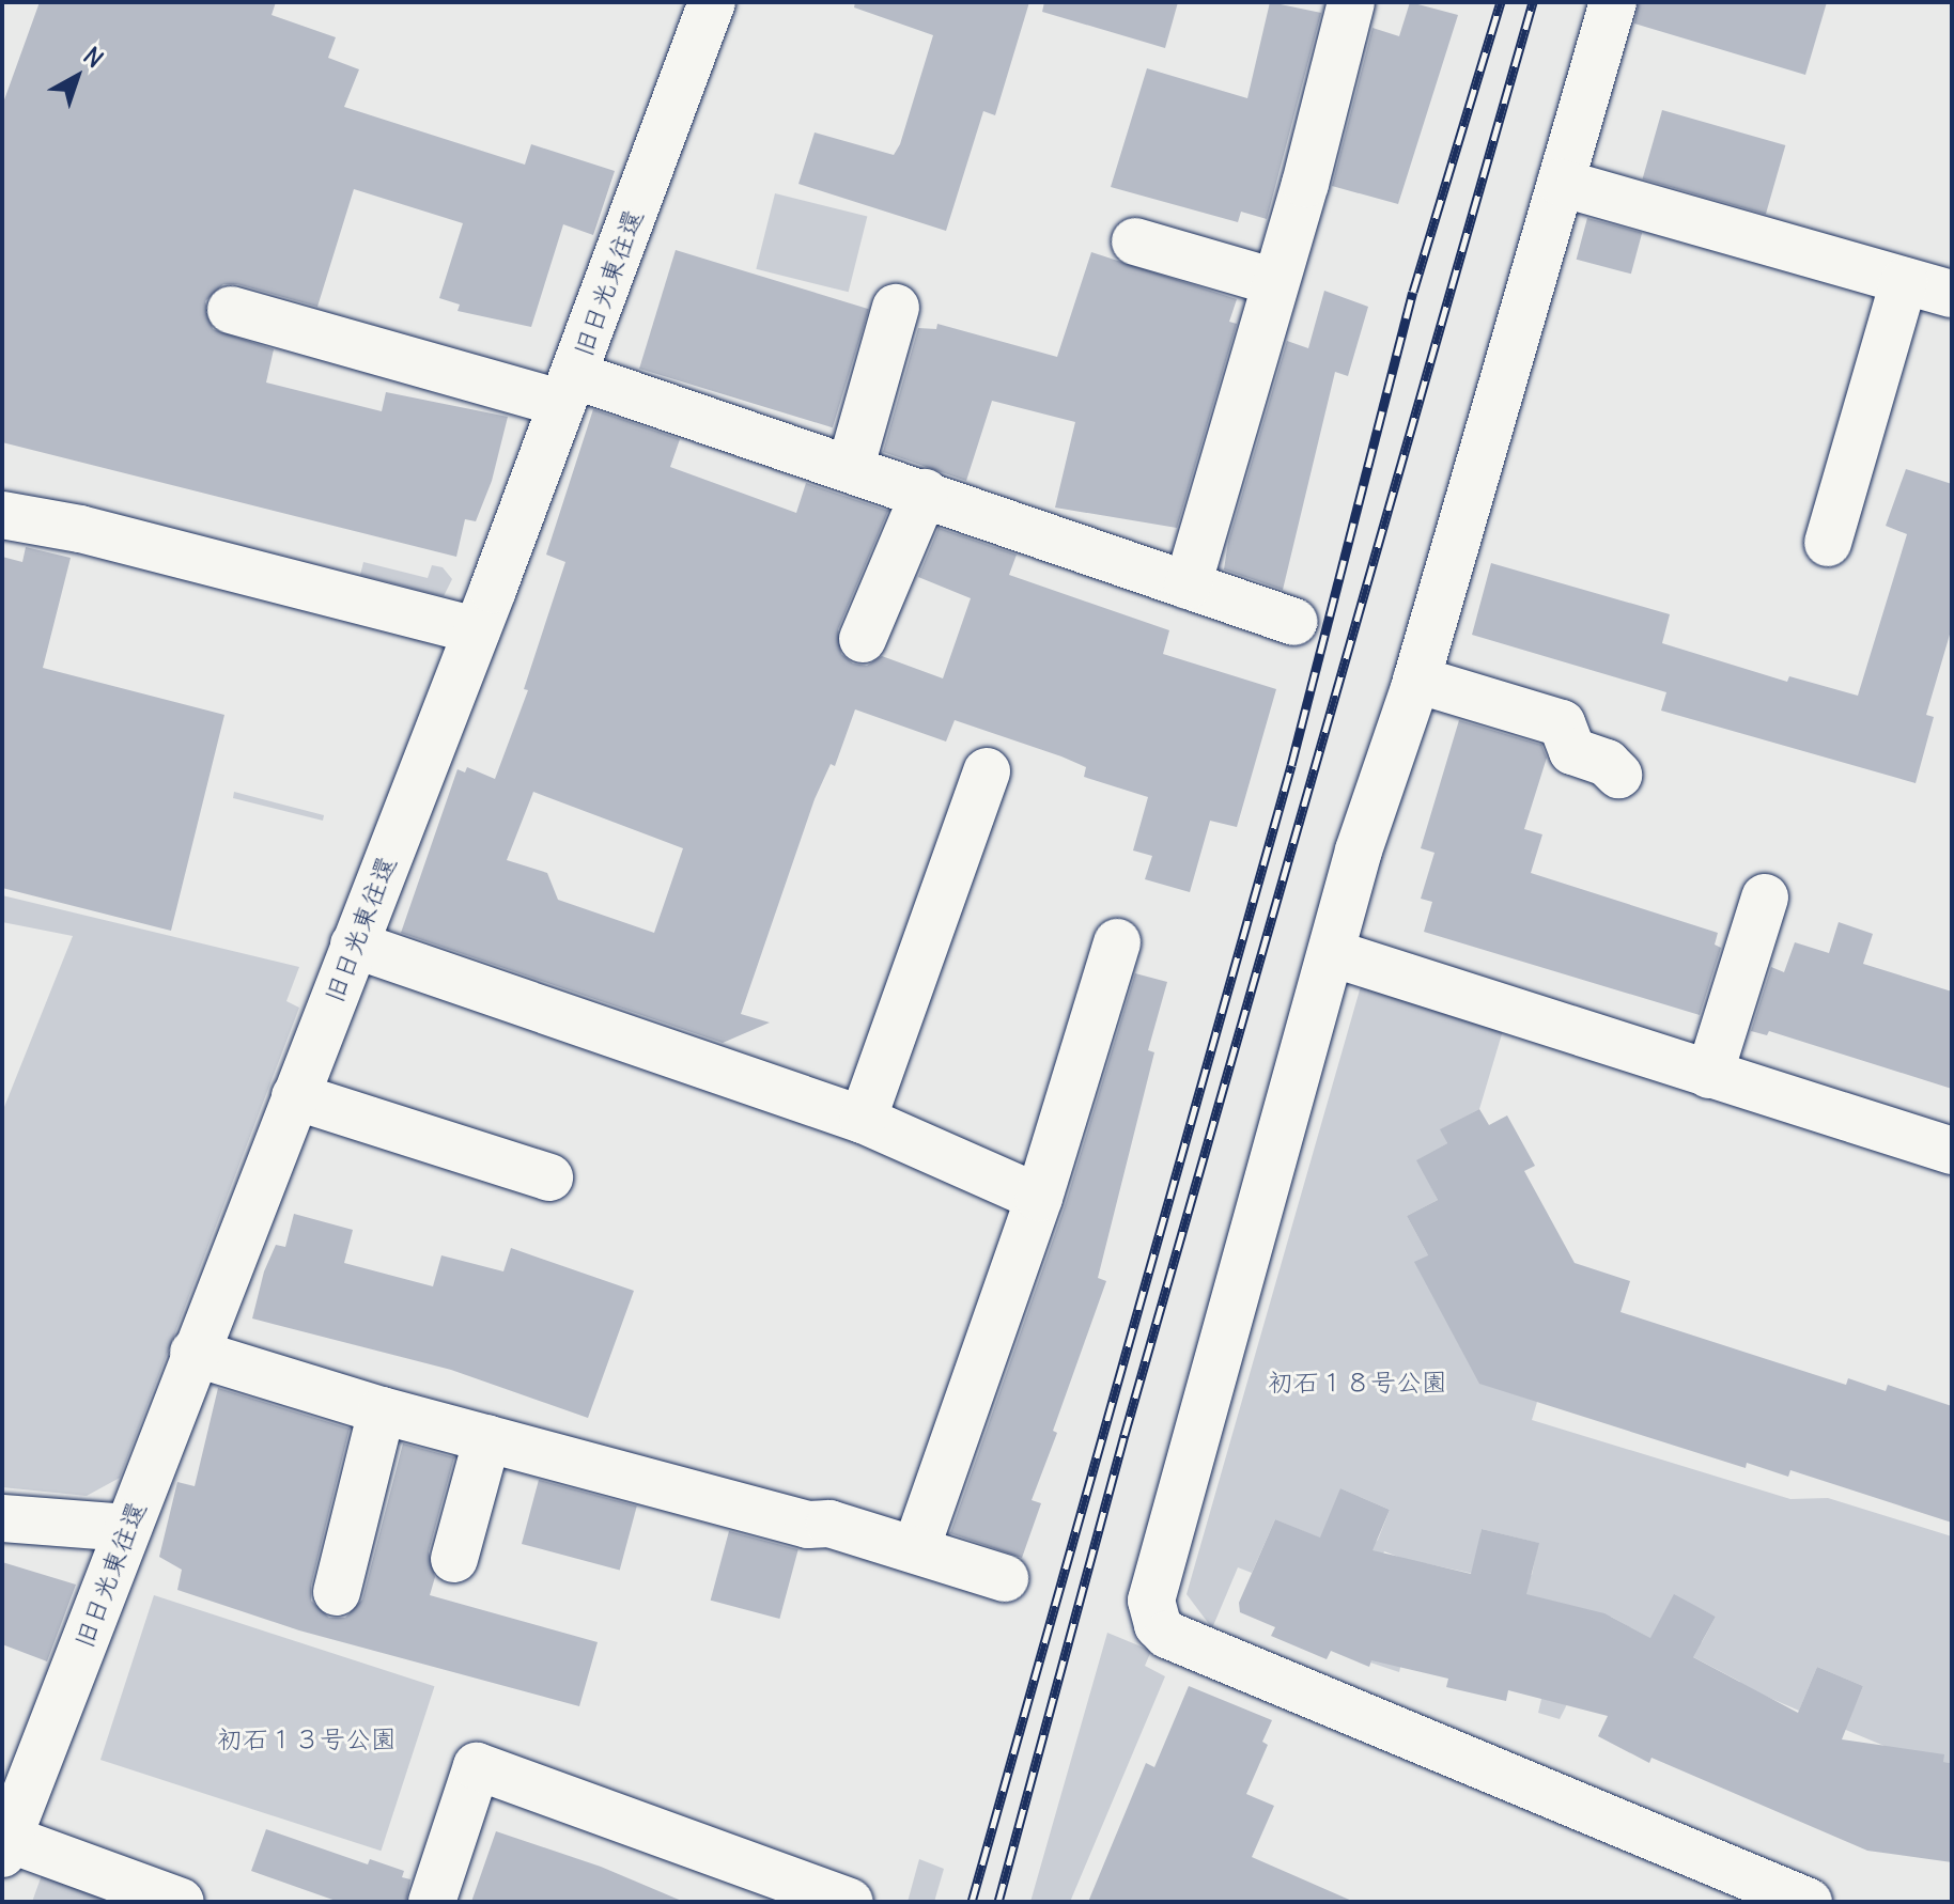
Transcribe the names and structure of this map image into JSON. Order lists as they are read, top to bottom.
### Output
{
  "streets": {
    "street": ["旧日光東往還"]
  },
  "parks": ["初石１８号公園", "初石１３号公園"],
  "north": "top right"
}
